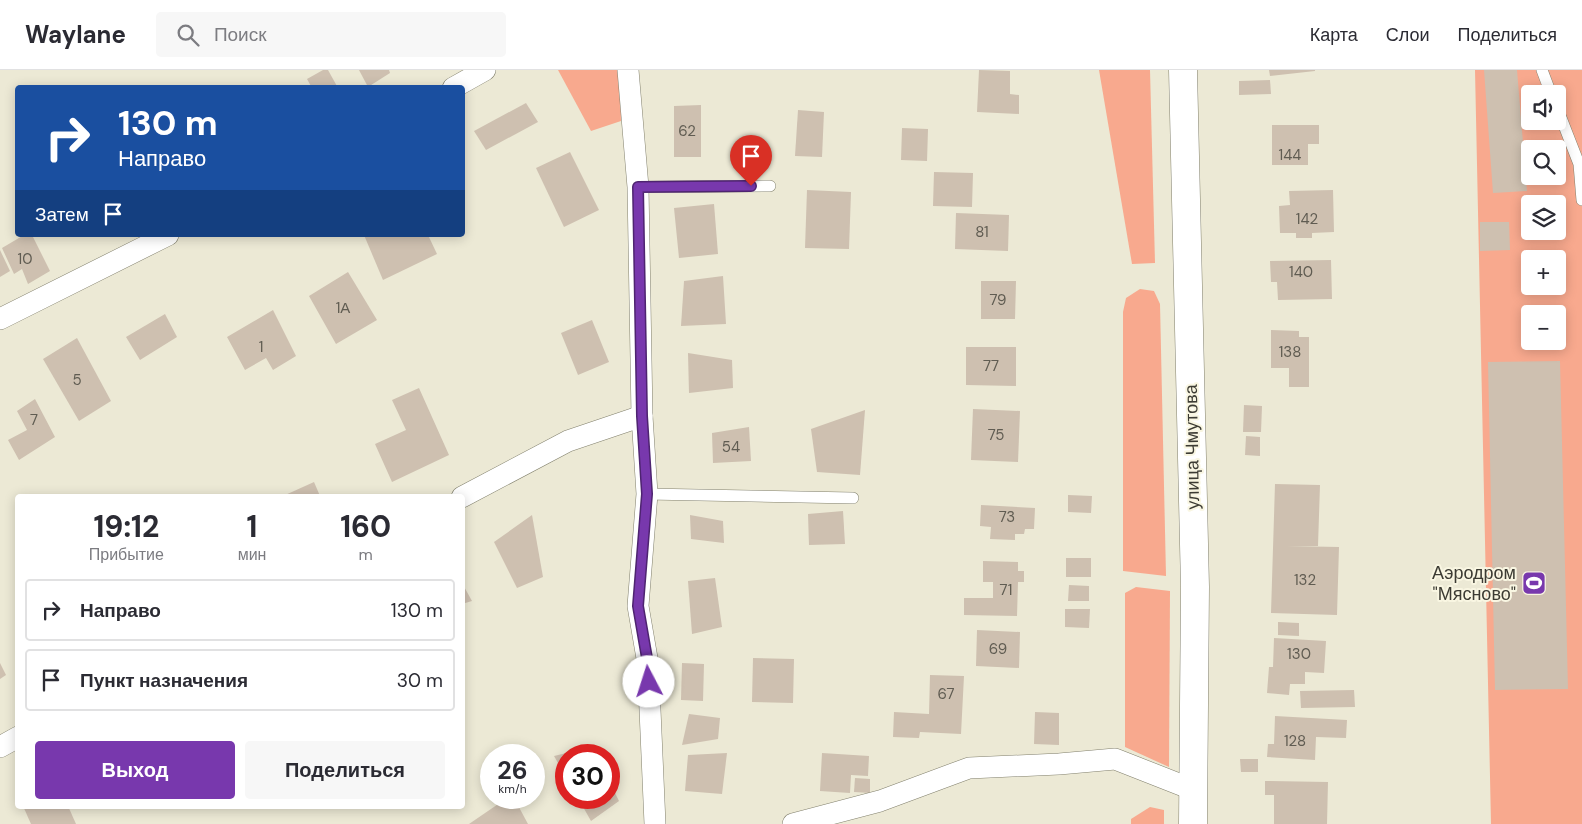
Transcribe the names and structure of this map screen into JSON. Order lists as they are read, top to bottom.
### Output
{
  "streets": {
    "main road": ["улица Чмутова"]
  },
  "places": {
    "sports": ["Аэродром \"Мясново\""]
  },
  "house_numbers": [
    "62",
    "144",
    "142",
    "81",
    "10",
    "140",
    "79",
    "1А",
    "1",
    "138",
    "77",
    "5",
    "7",
    "75",
    "54",
    "73",
    "132",
    "71",
    "69",
    "130",
    "67",
    "128"
  ],
  "page": {
    "header": "Waylane",
    "search": "Поиск",
    "nav": ["Карта", "Слои", "Поделиться"],
    "map_buttons": ["+", "−"],
    "turn": ["130 m", "Направо"],
    "then": "Затем",
    "eta": [
      "19:12",
      "Прибытие",
      "1",
      "мин",
      "160",
      "m"
    ],
    "list": [
      {
        "name": "Направо",
        "value": "130 m"
      },
      {
        "name": "Пункт назначения",
        "value": "30 m"
      }
    ],
    "buttons": ["Выход", "Поделиться"],
    "speed": "26 km/h",
    "limit": "30"
  }
}
